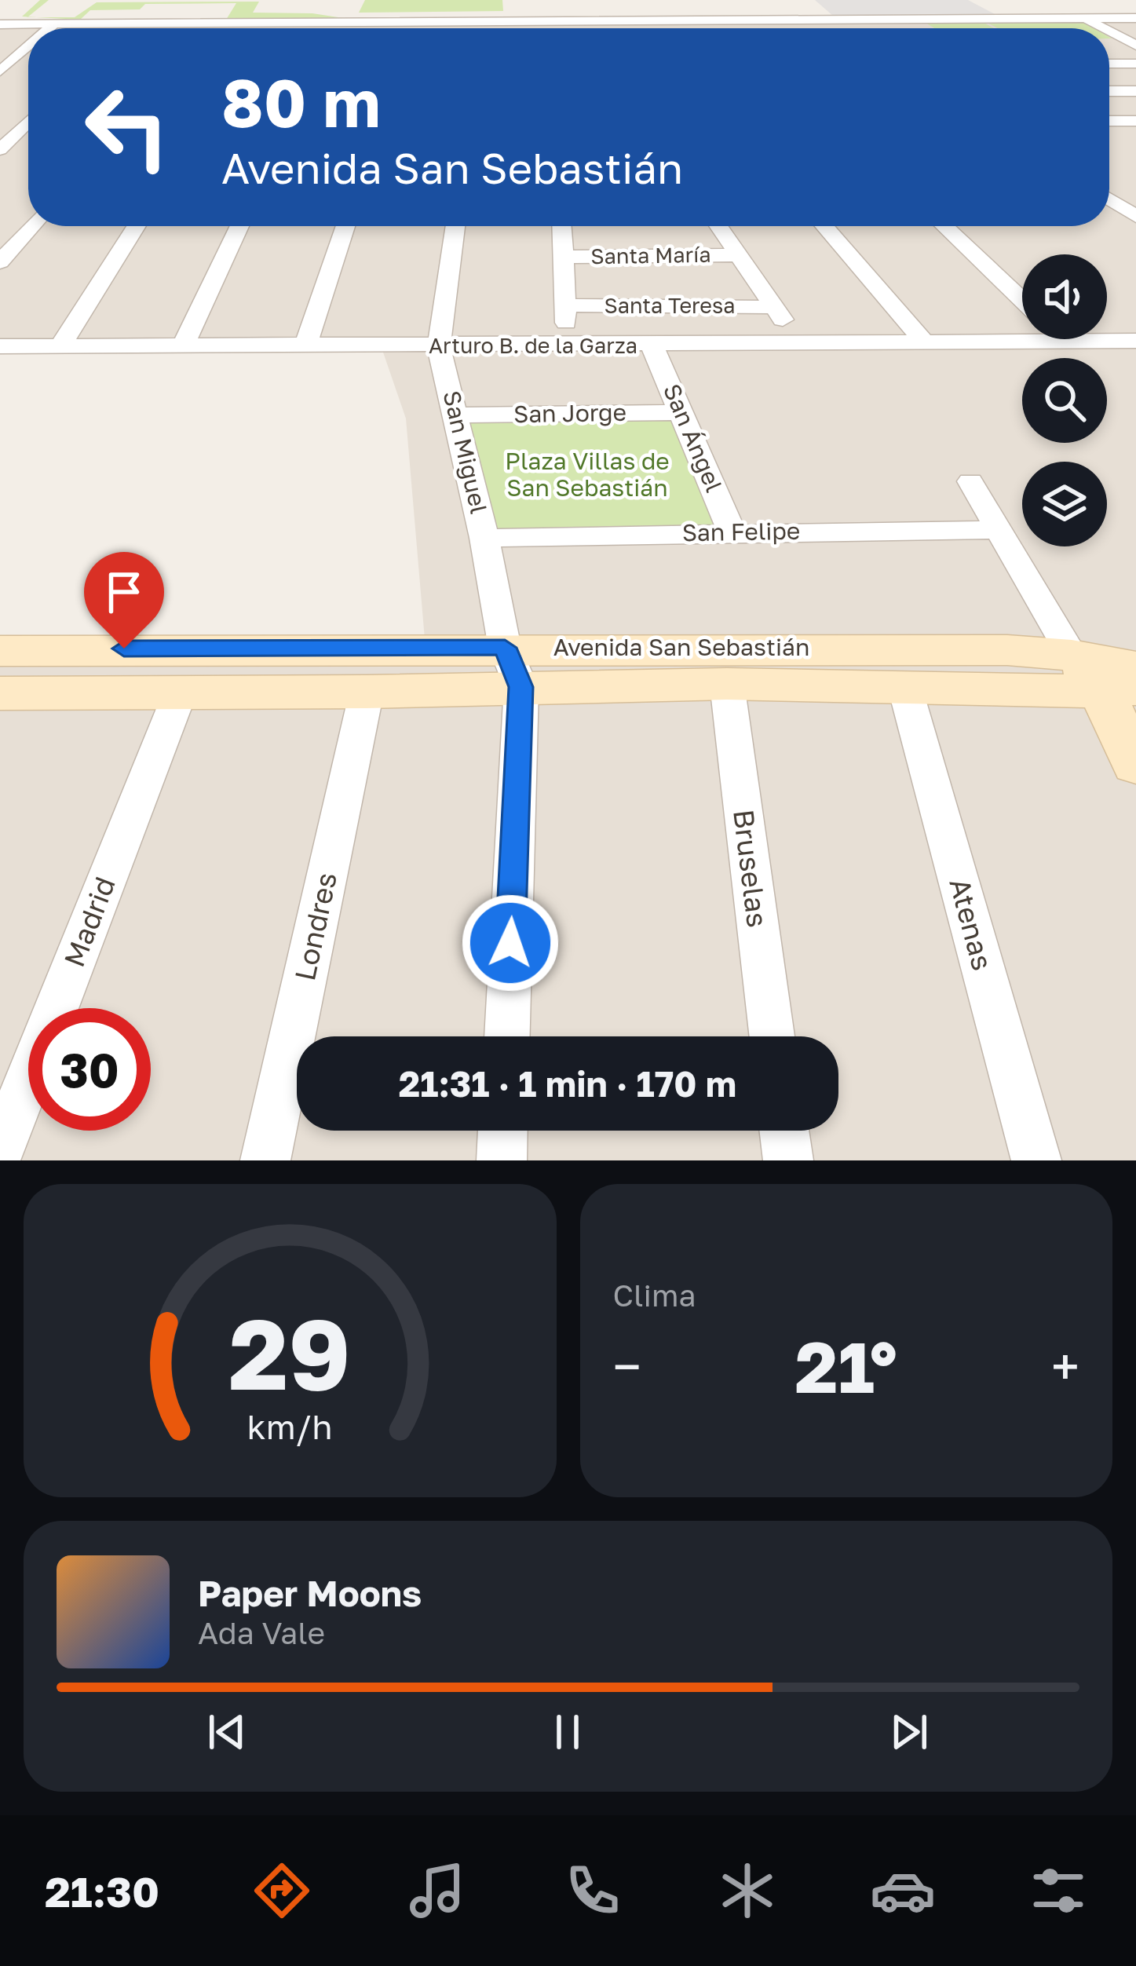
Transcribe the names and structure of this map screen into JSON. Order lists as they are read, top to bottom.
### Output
{
  "streets": {
    "main road": ["Avenida San Sebastián"],
    "street": [
      "Santa María",
      "Santa Teresa",
      "Arturo B. de la Garza",
      "San Jorge",
      "San Ángel",
      "San Miguel",
      "San Felipe",
      "Bruselas",
      "Madrid",
      "Atenas",
      "Londres"
    ]
  },
  "crossings": [
    ["Arturo B. de la Garza", "San Ángel"],
    ["Arturo B. de la Garza", "San Miguel"],
    ["San Jorge", "San Ángel"],
    ["San Jorge", "San Miguel"],
    ["San Ángel", "San Felipe"],
    ["San Miguel", "San Felipe"],
    ["San Miguel", "Avenida San Sebastián"],
    ["Avenida San Sebastián", "Bruselas"],
    ["Avenida San Sebastián", "Madrid"],
    ["Avenida San Sebastián", "Atenas"],
    ["Avenida San Sebastián", "Londres"]
  ],
  "parks": ["Plaza Villas de San Sebastián"],
  "page": {
    "turn": ["80 m", "Avenida San Sebastián"],
    "limit": "30",
    "trip": "21:31 · 1 min · 170 m",
    "tile": "Clima",
    "heat": ["−", "21°", "+"],
    "song": ["Paper Moons", "Ada Vale"],
    "tabs": "21:30",
    "gauge": ["29", "km/h"]
  }
}
